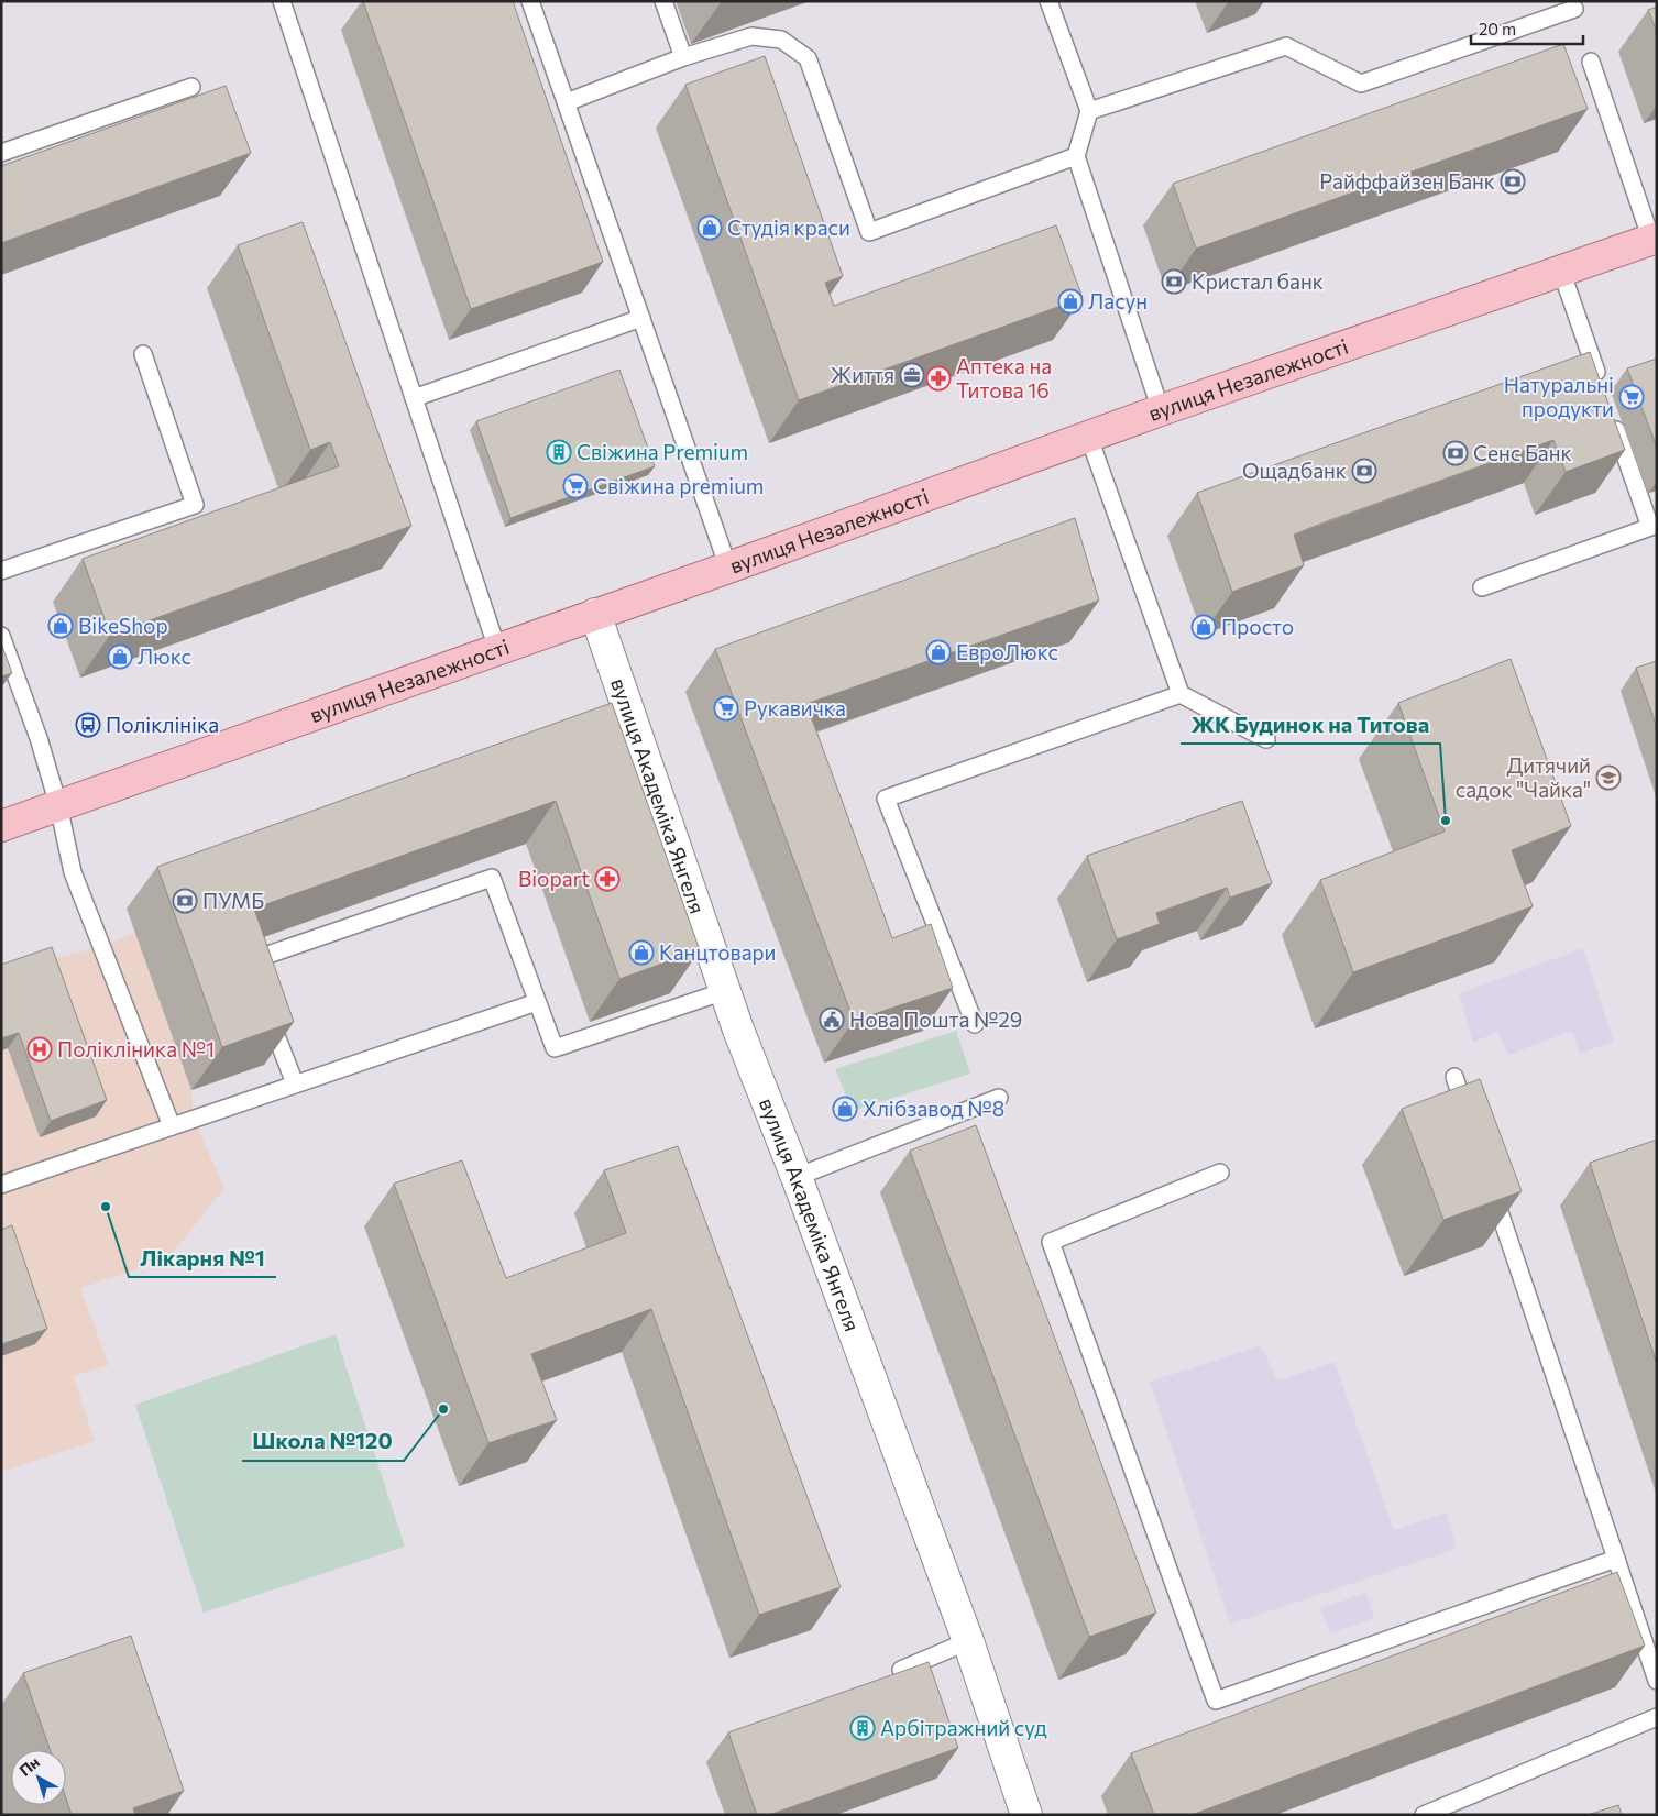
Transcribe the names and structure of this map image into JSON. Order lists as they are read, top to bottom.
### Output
{
  "streets": {
    "main road": ["вулиця Незалежності"],
    "street": ["вулиця Академіка Янгеля"]
  },
  "crossings": [
    ["вулиця Незалежності", "вулиця Академіка Янгеля"]
  ],
  "places": {
    "bank": [
      "Райффайзен Банк",
      "Кристал банк",
      "Сенс Банк",
      "Ощадбанк",
      "ПУМБ"
    ],
    "shop": [
      "Студія краси",
      "Ласун",
      "BikeShop",
      "Просто",
      "ЕвроЛюкс",
      "Люкс",
      "Канцтовари",
      "Хлібзавод №8"
    ],
    "office": ["Життя"],
    "pharmacy": ["Аптека на Титова 16", "Biopart"],
    "supermarket": ["Натуральні продукти", "Свіжина premium", "Рукавичка"],
    "building": ["Свіжина Premium", "Арбітражний суд"],
    "bus stop": ["Поліклініка"],
    "school or university": ["Дитячий садок \"Чайка\""],
    "other": ["ЖК Будинок на Титова", "Лікарня №1", "Школа №120"],
    "public building": ["Нова Пошта №29"],
    "hospital": ["Полікліника №1"]
  },
  "scale_bar": "20 m",
  "north": "top left"
}
